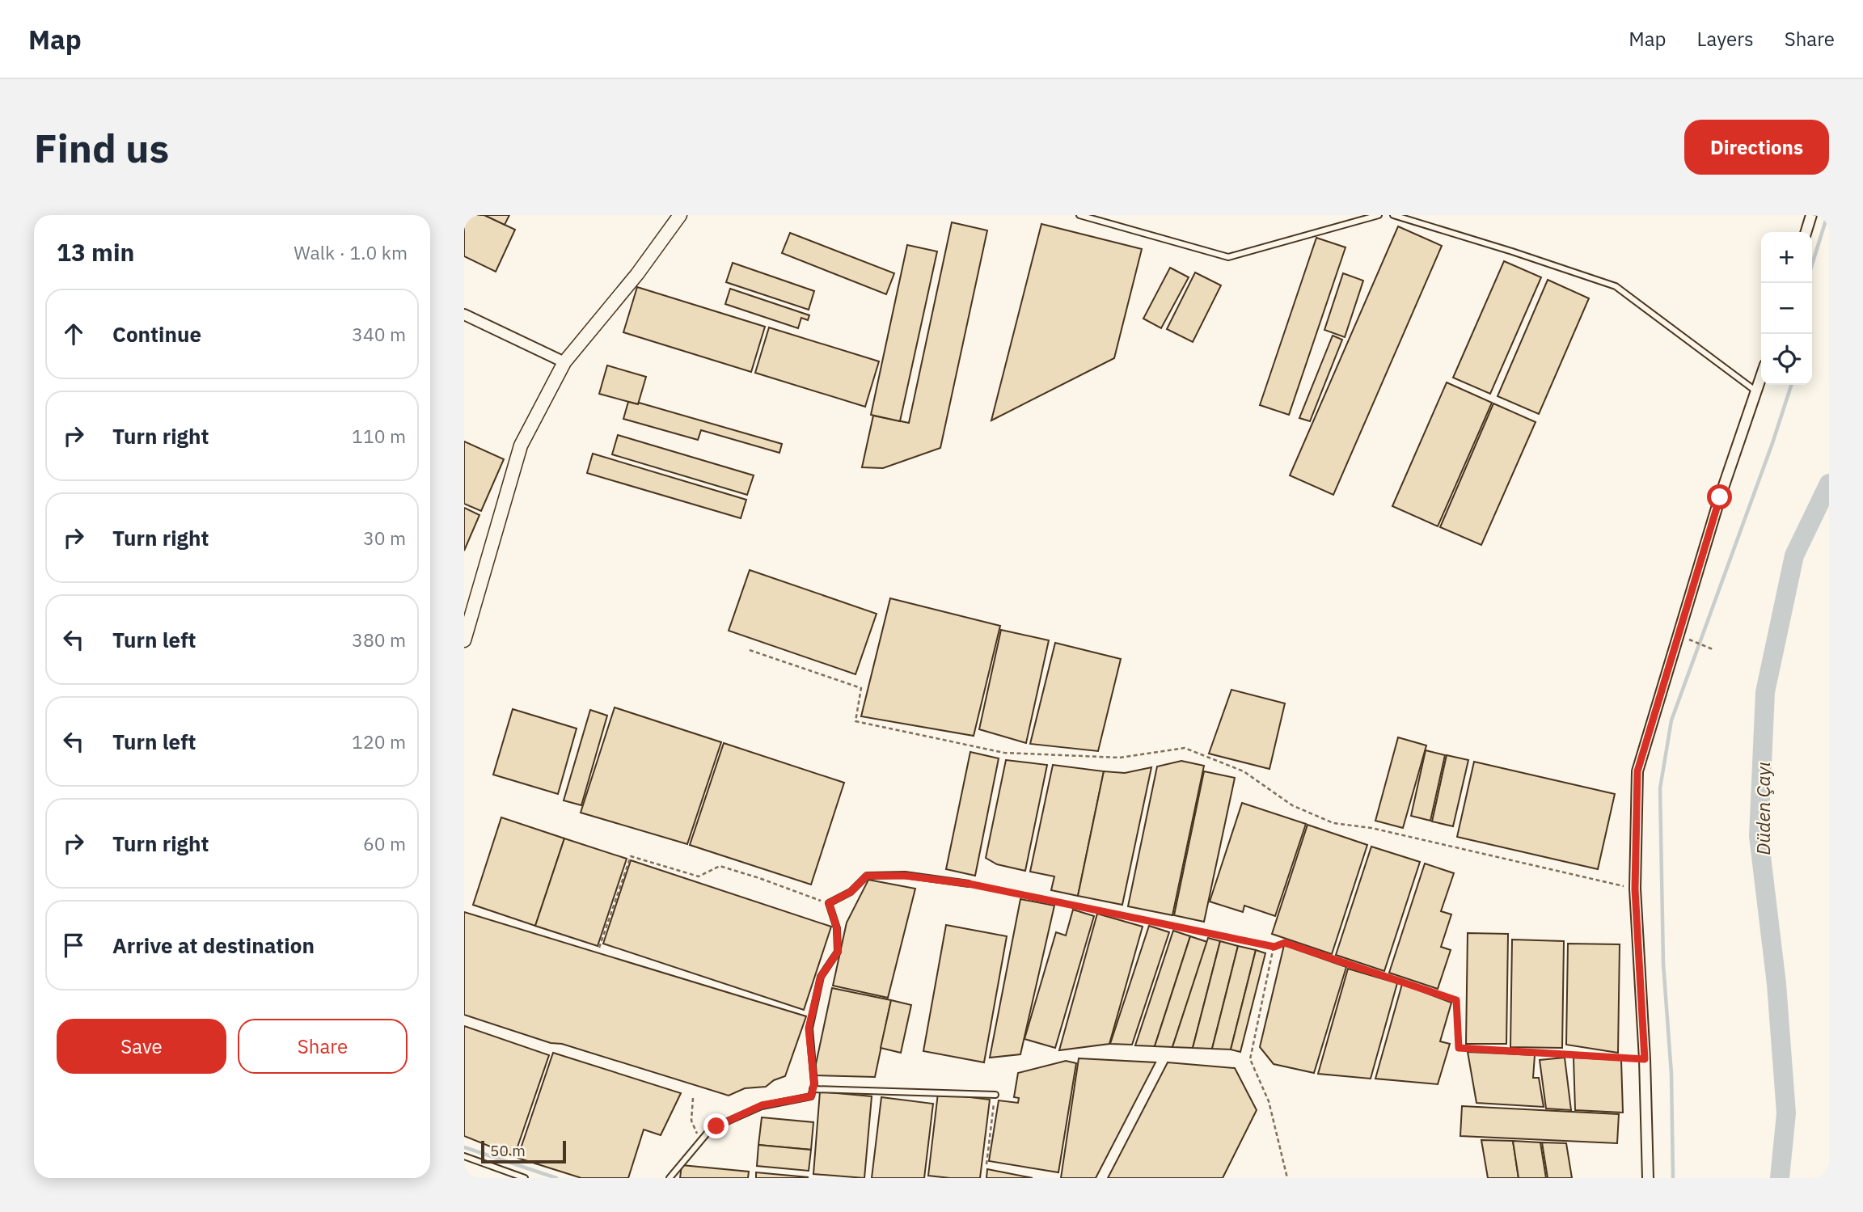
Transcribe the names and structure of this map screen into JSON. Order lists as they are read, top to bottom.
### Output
{
  "water": ["Düden Çayı"],
  "scale_bar": "50 m",
  "page": {
    "header": "Map",
    "nav": ["Map", "Layers", "Share"],
    "buttons": [
      "Directions",
      ["Save", "Share"]
    ],
    "title": "Find us",
    "heading": ["13 min", "Walk · 1.0 km"],
    "map_buttons": ["+", "−"],
    "list": [
      ["Continue", "340 m"],
      ["Turn right", "110 m"],
      ["Turn right", "30 m"],
      ["Turn left", "380 m"],
      ["Turn left", "120 m"],
      ["Turn right", "60 m"],
      "Arrive at destination"
    ],
    "scale": "50 m"
  }
}
